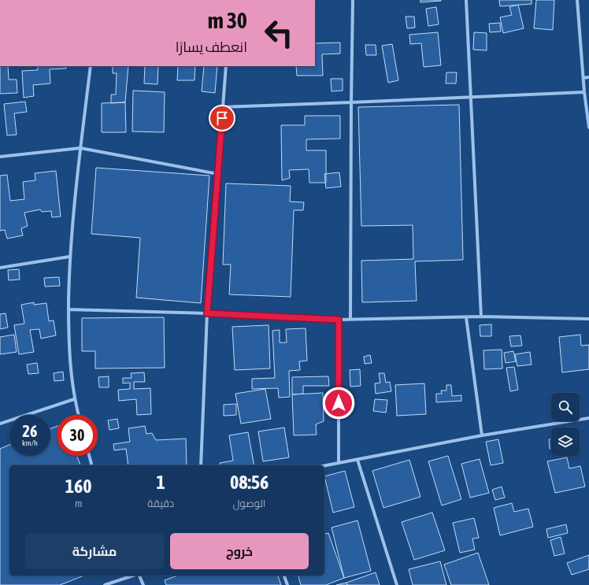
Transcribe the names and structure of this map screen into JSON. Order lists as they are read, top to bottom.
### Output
{
  "page": {
    "turn": ["30 m", "انعطف يسارًا"],
    "speed": "26 km/h",
    "limit": "30",
    "eta": [
      "08:56",
      "الوصول",
      "1",
      "دقيقة",
      "160",
      "m"
    ],
    "buttons": ["خروج", "مشاركة"]
  }
}
